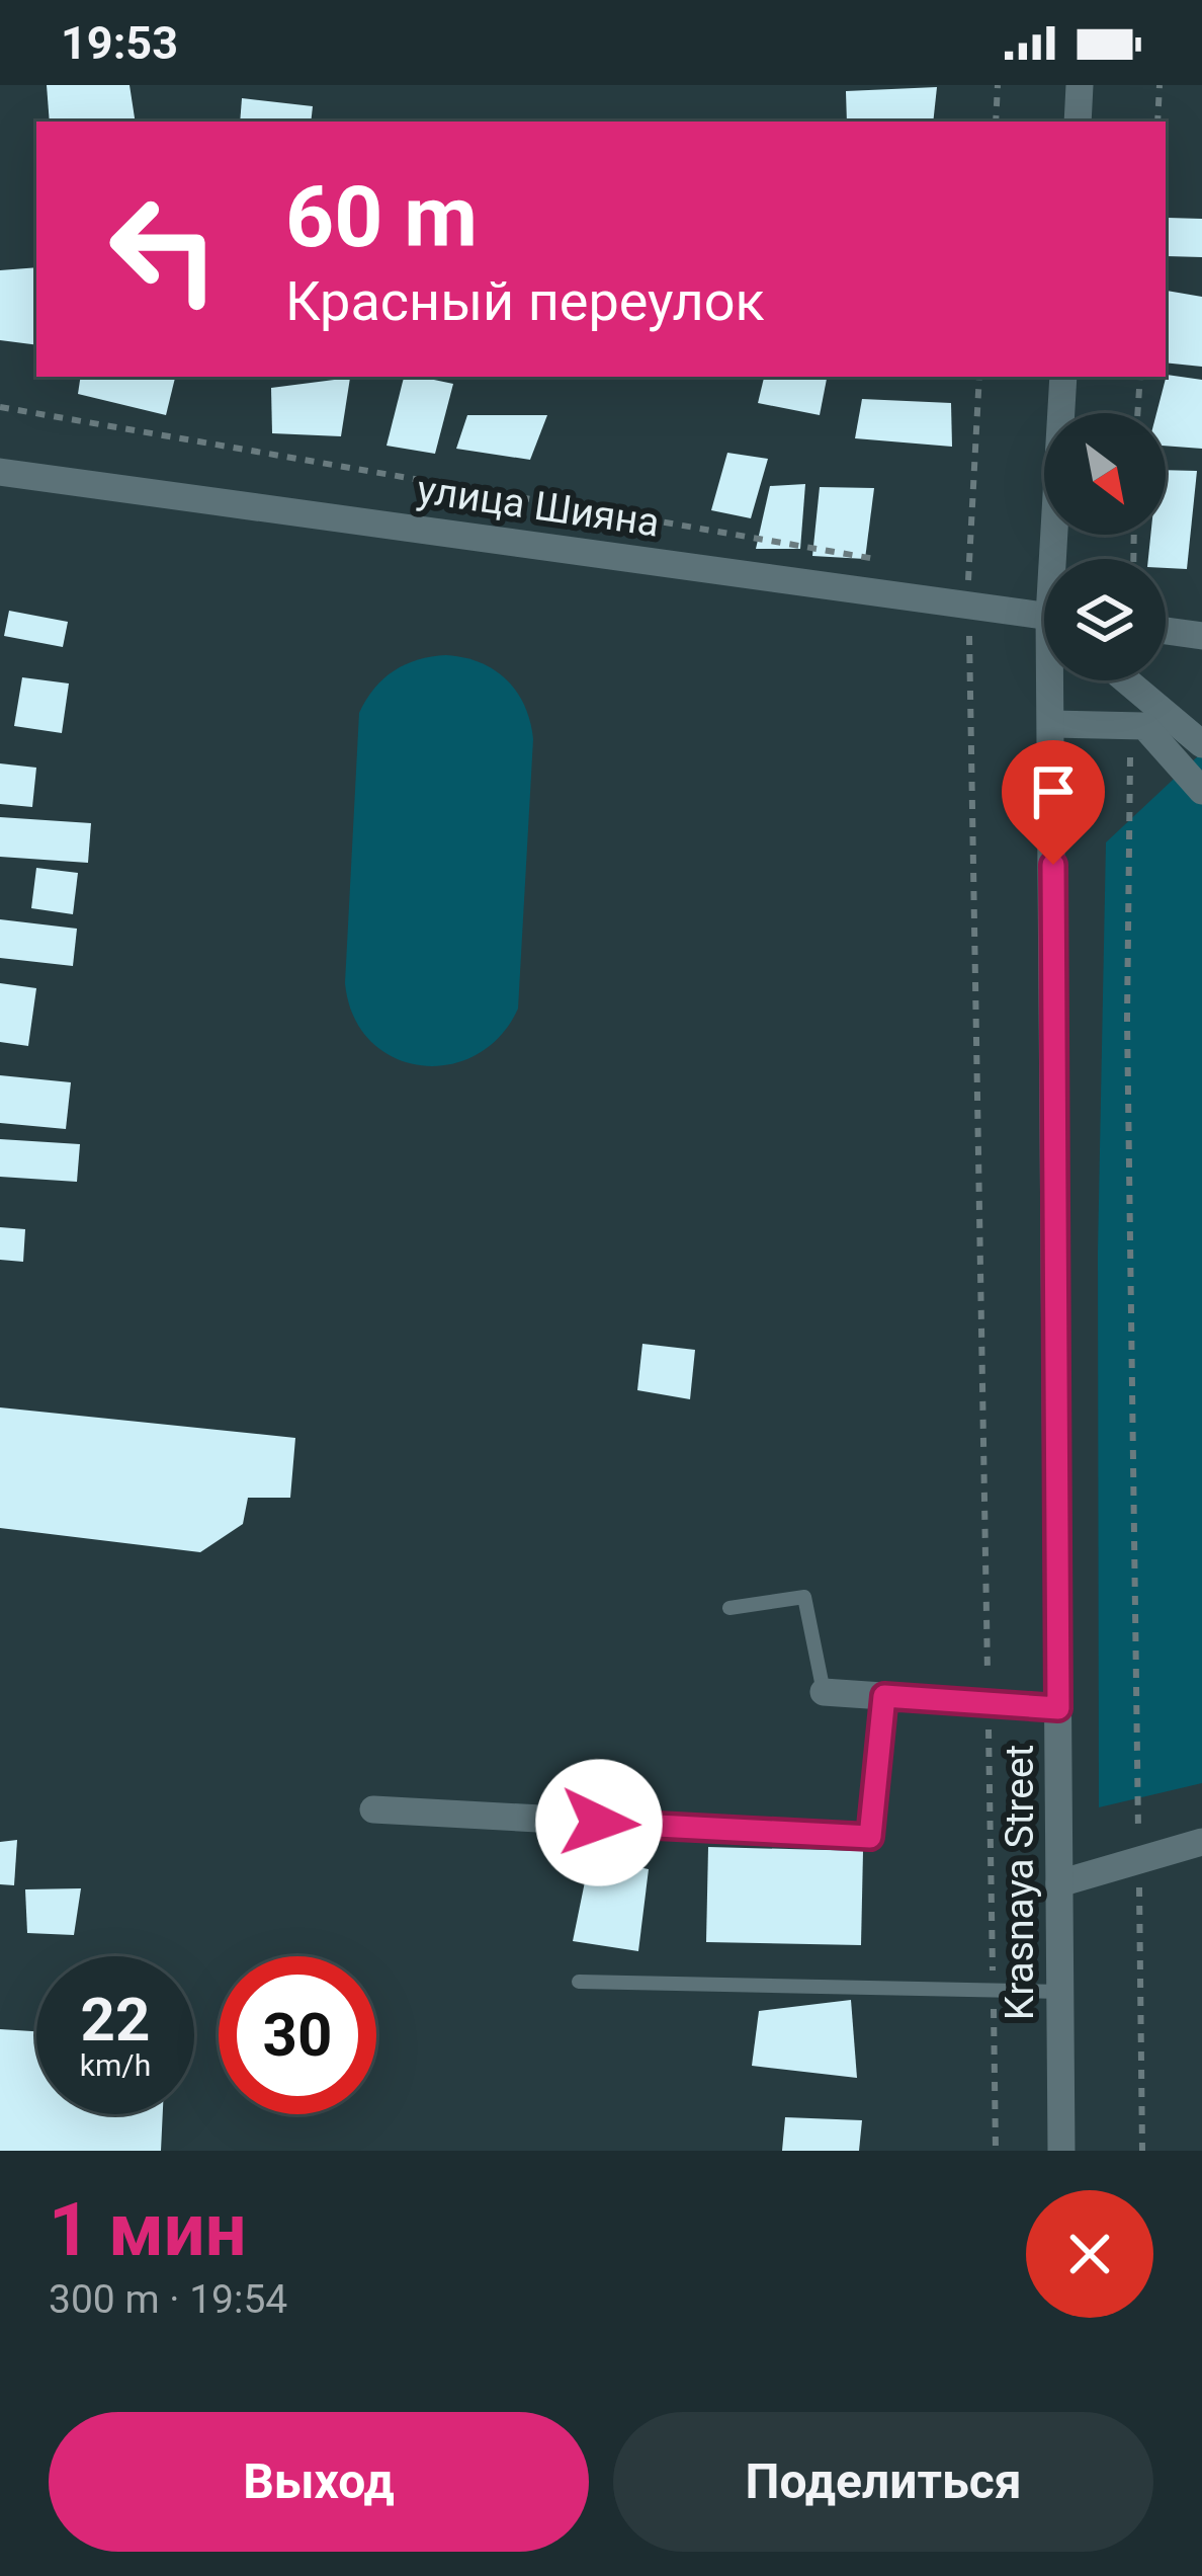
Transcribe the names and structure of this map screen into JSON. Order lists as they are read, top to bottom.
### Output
{
  "streets": {
    "street": ["улица Шияна", "Krasnaya Street"]
  },
  "north": "bottom right",
  "page": {
    "status": "19:53",
    "turn": ["60 m", "Красный переулок"],
    "speed": "22 km/h",
    "limit": "30",
    "heading": ["1 мин", "300 m · 19:54"],
    "buttons": ["Выход", "Поделиться"]
  }
}
